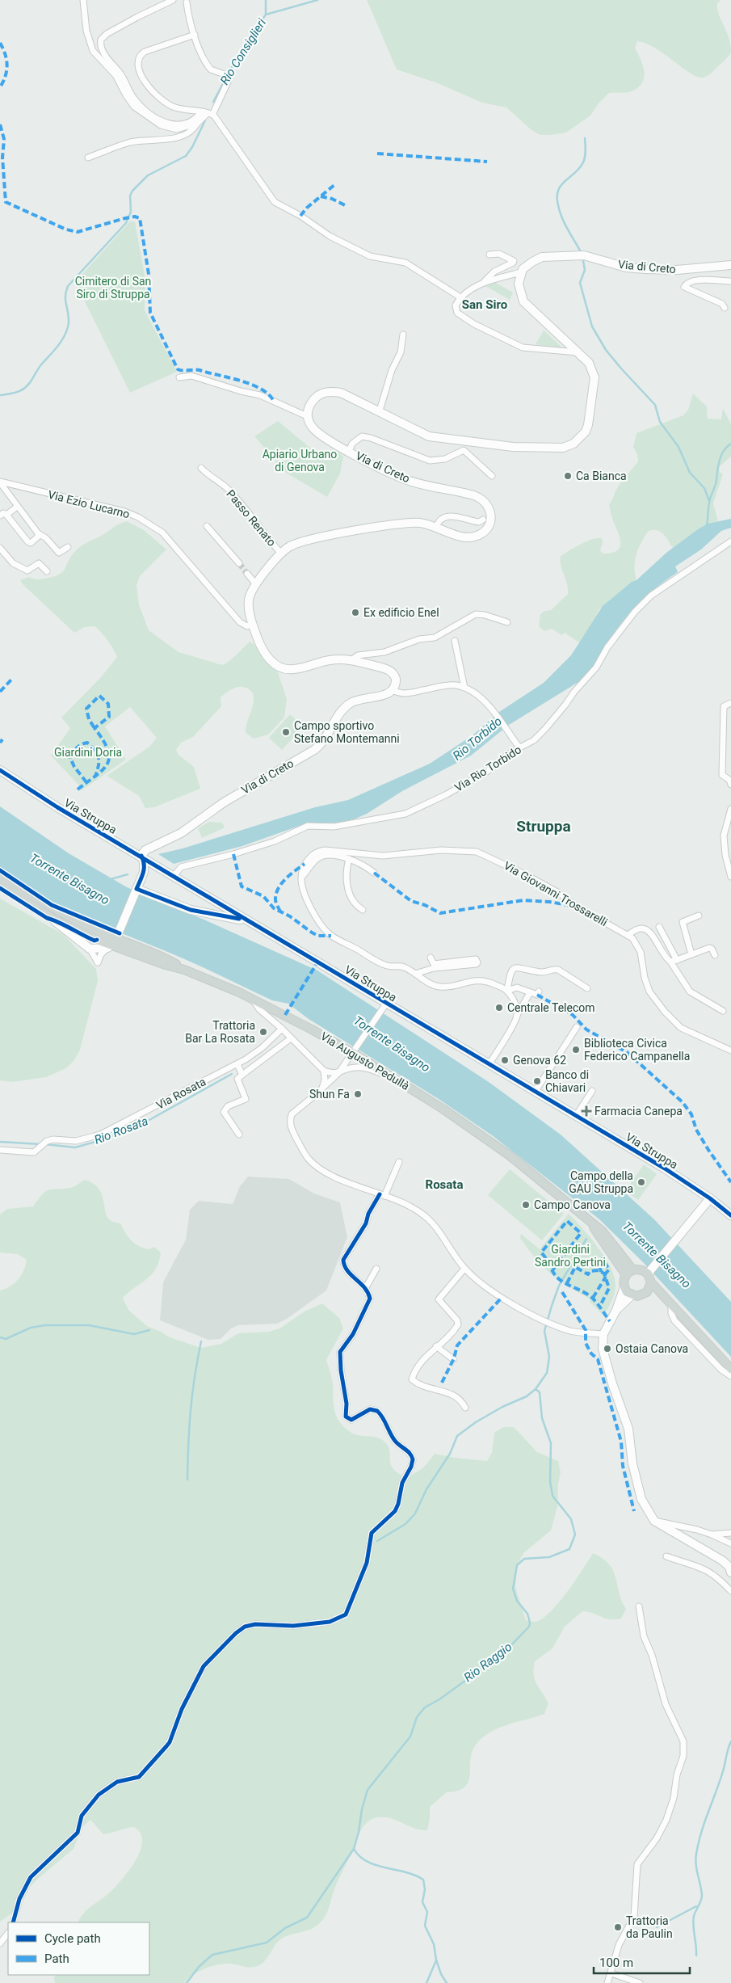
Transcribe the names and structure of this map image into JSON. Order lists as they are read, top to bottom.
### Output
{
  "streets": {
    "main road": ["Via di Creto", "Via Struppa", "Via Augusto Pedullà"],
    "street": [
      "Via Ezio Lucarno",
      "Passo Renato",
      "Via Rio Torbido",
      "Via Giovanni Trossarelli",
      "Via Rosata"
    ]
  },
  "crossings": [
    ["Via di Creto", "Via Ezio Lucarno"],
    ["Via di Creto", "Passo Renato"],
    ["Via di Creto", "Via Struppa"],
    ["Via Rio Torbido", "Via Struppa"]
  ],
  "districts": ["San Siro", "Struppa", "Rosata"],
  "water": [
    "Rio Consiglieri",
    "Rio Torbido",
    "Torrente Bisagno",
    "Rio Rosata",
    "Rio Raggio"
  ],
  "parks": [
    "Cimitero di San Siro di Struppa",
    "Apiario Urbano di Genova",
    "Giardini Doria",
    "Giardini Sandro Pertini"
  ],
  "places": {
    "other": [
      "Ca Bianca",
      "Ex edificio Enel",
      "Campo sportivo Stefano Montemanni",
      "Centrale Telecom",
      "Trattoria Bar La Rosata",
      "Biblioteca Civica Federico Campanella",
      "Genova 62",
      "Banco di Chiavari",
      "Shun Fa",
      "Campo della GAU Struppa",
      "Campo Canova",
      "Ostaia Canova",
      "Trattoria da Paulin"
    ],
    "health": ["Farmacia Canepa"]
  },
  "legend": ["Cycle path", "Path"],
  "scale_bar": "100 m"
}
